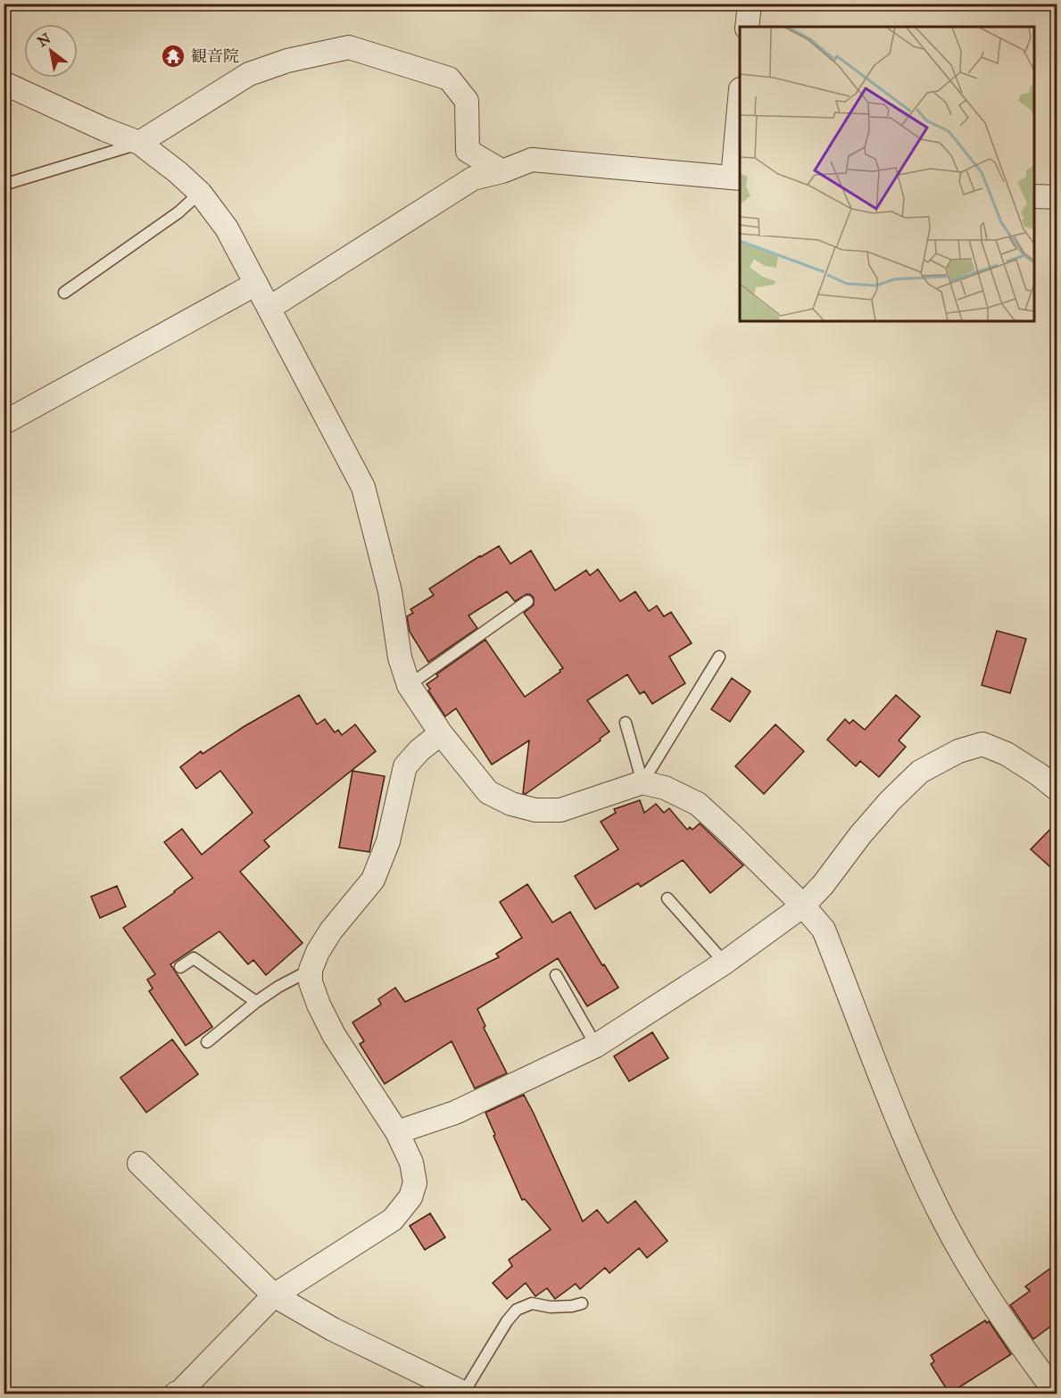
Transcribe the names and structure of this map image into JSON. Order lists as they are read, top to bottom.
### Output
{
  "places": {
    "temple": ["観音院"]
  },
  "north": "top left"
}
